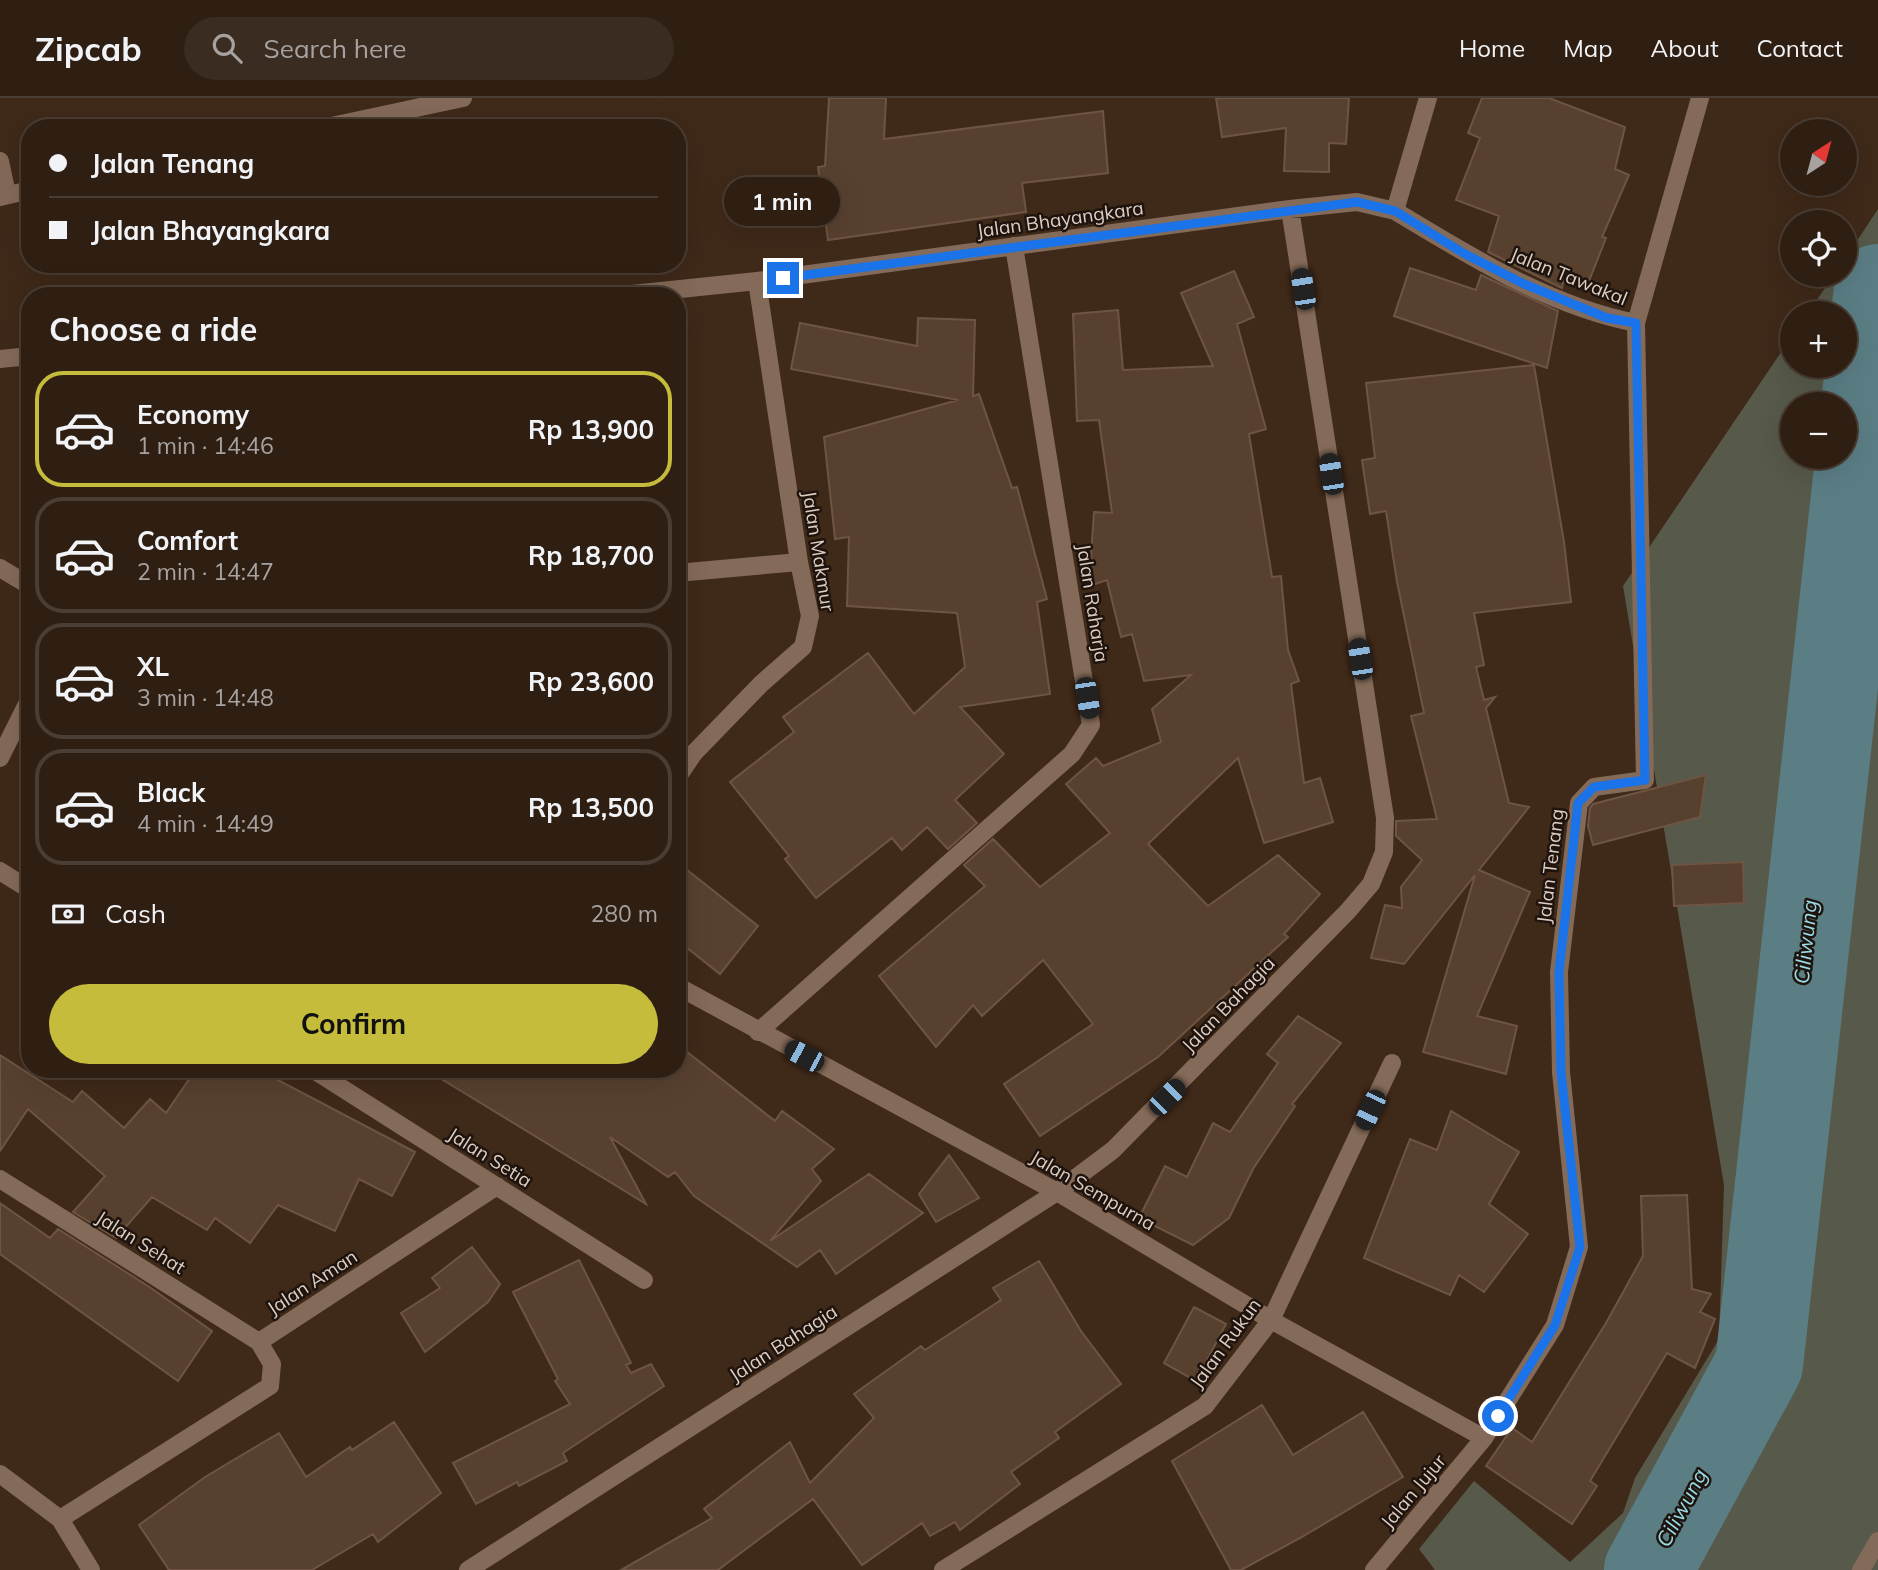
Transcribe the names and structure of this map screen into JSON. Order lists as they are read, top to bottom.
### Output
{
  "streets": {
    "street": [
      "Jalan Bhayangkara",
      "Jalan Tawakal",
      "Jalan Makmur",
      "Jalan Raharja",
      "Jalan Tenang",
      "Jalan Bahagia",
      "Jalan Setia",
      "Jalan Sempurna",
      "Jalan Sehat",
      "Jalan Aman",
      "Jalan Rukun",
      "Jalan Jujur"
    ]
  },
  "crossings": [
    ["Jalan Bhayangkara", "Jalan Tawakal"],
    ["Jalan Bhayangkara", "Jalan Makmur"],
    ["Jalan Bhayangkara", "Jalan Raharja"],
    ["Jalan Bhayangkara", "Jalan Bahagia"],
    ["Jalan Tawakal", "Jalan Tenang"],
    ["Jalan Raharja", "Jalan Sempurna"],
    ["Jalan Tenang", "Jalan Sempurna"],
    ["Jalan Tenang", "Jalan Jujur"],
    ["Jalan Bahagia", "Jalan Sempurna"],
    ["Jalan Setia", "Jalan Aman"],
    ["Jalan Sempurna", "Jalan Rukun"],
    ["Jalan Sempurna", "Jalan Jujur"],
    ["Jalan Sehat", "Jalan Aman"]
  ],
  "water": ["Ciliwung"],
  "north": "top right",
  "page": {
    "header": "Zipcab",
    "search": "Search here",
    "nav": [
      "Home",
      "Map",
      "About",
      "Contact"
    ],
    "map_buttons": ["+", "−"],
    "banner": ["Jalan Tenang", "Jalan Bhayangkara"],
    "bubble": "1 min",
    "heading": "Choose a ride",
    "list": [
      {
        "name": "Economy",
        "note": "1 min · 14:46",
        "value": "Rp 13,900"
      },
      {
        "name": "Comfort",
        "note": "2 min · 14:47",
        "value": "Rp 18,700"
      },
      {
        "name": "XL",
        "note": "3 min · 14:48",
        "value": "Rp 23,600"
      },
      {
        "name": "Black",
        "note": "4 min · 14:49",
        "value": "Rp 13,500"
      }
    ],
    "pay": ["Cash", "280 m"],
    "buttons": "Confirm"
  }
}
